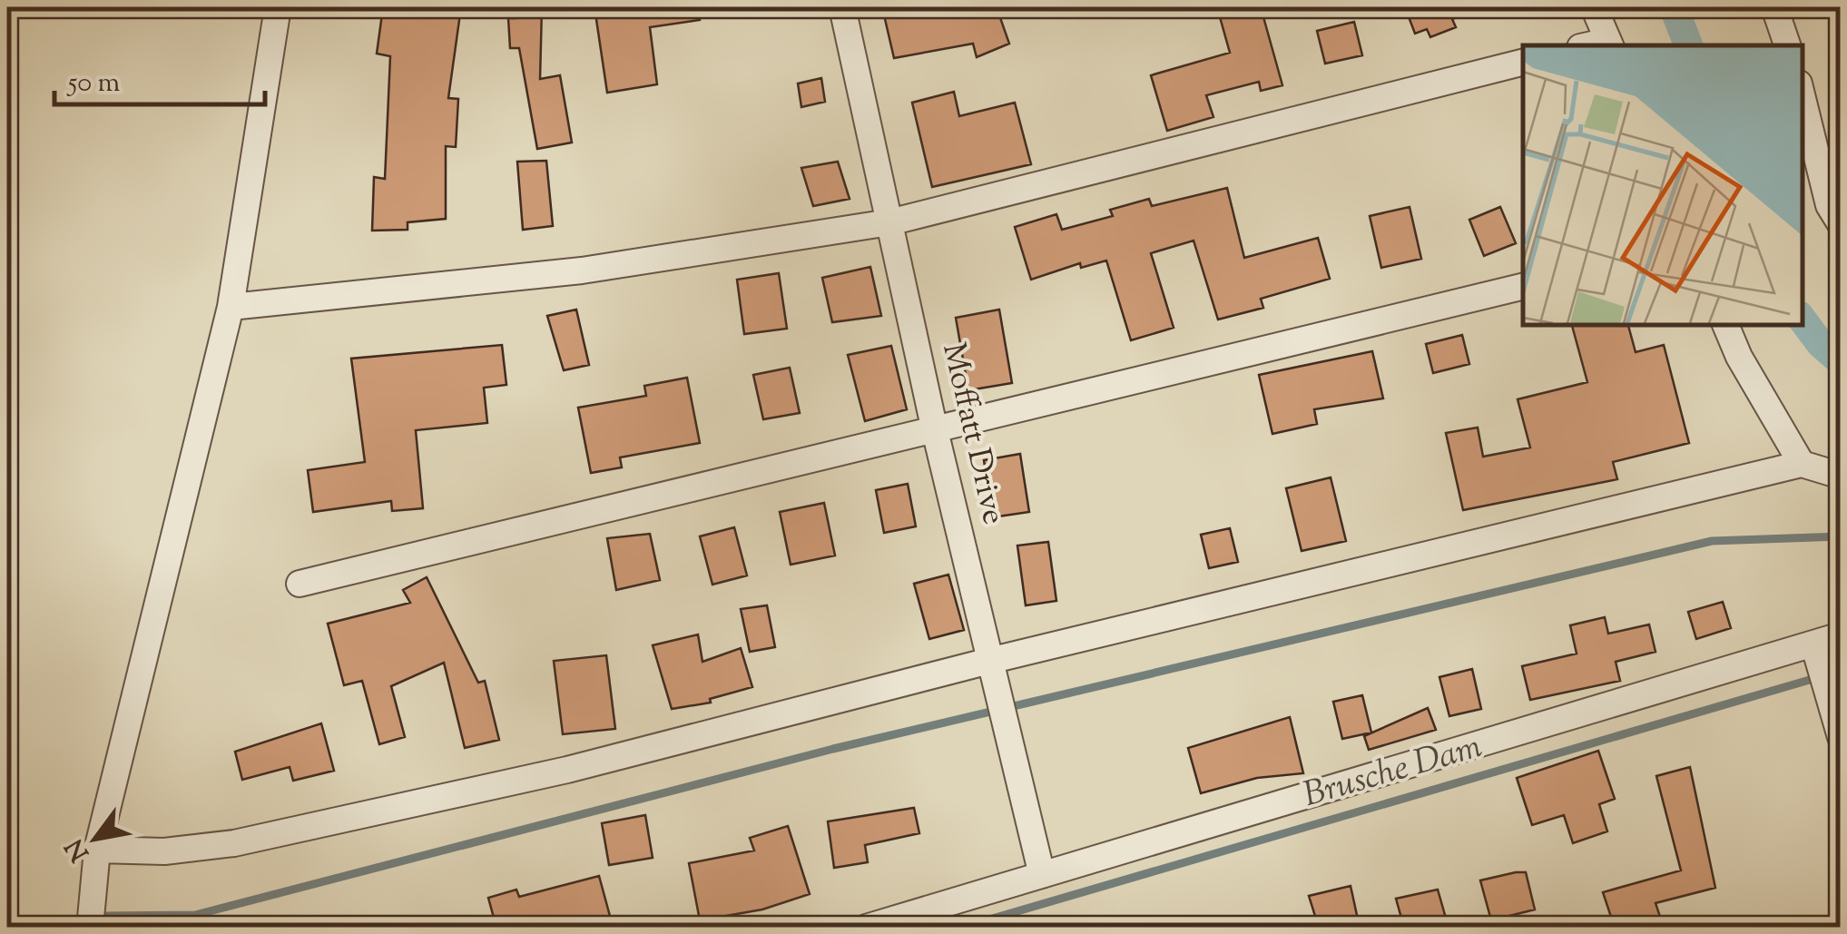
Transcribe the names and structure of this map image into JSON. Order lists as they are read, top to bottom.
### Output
{
  "streets": {
    "street": ["Moffatt Drive"]
  },
  "water": ["Brusche Dam"],
  "scale_bar": "50 m",
  "north": "bottom left"
}
